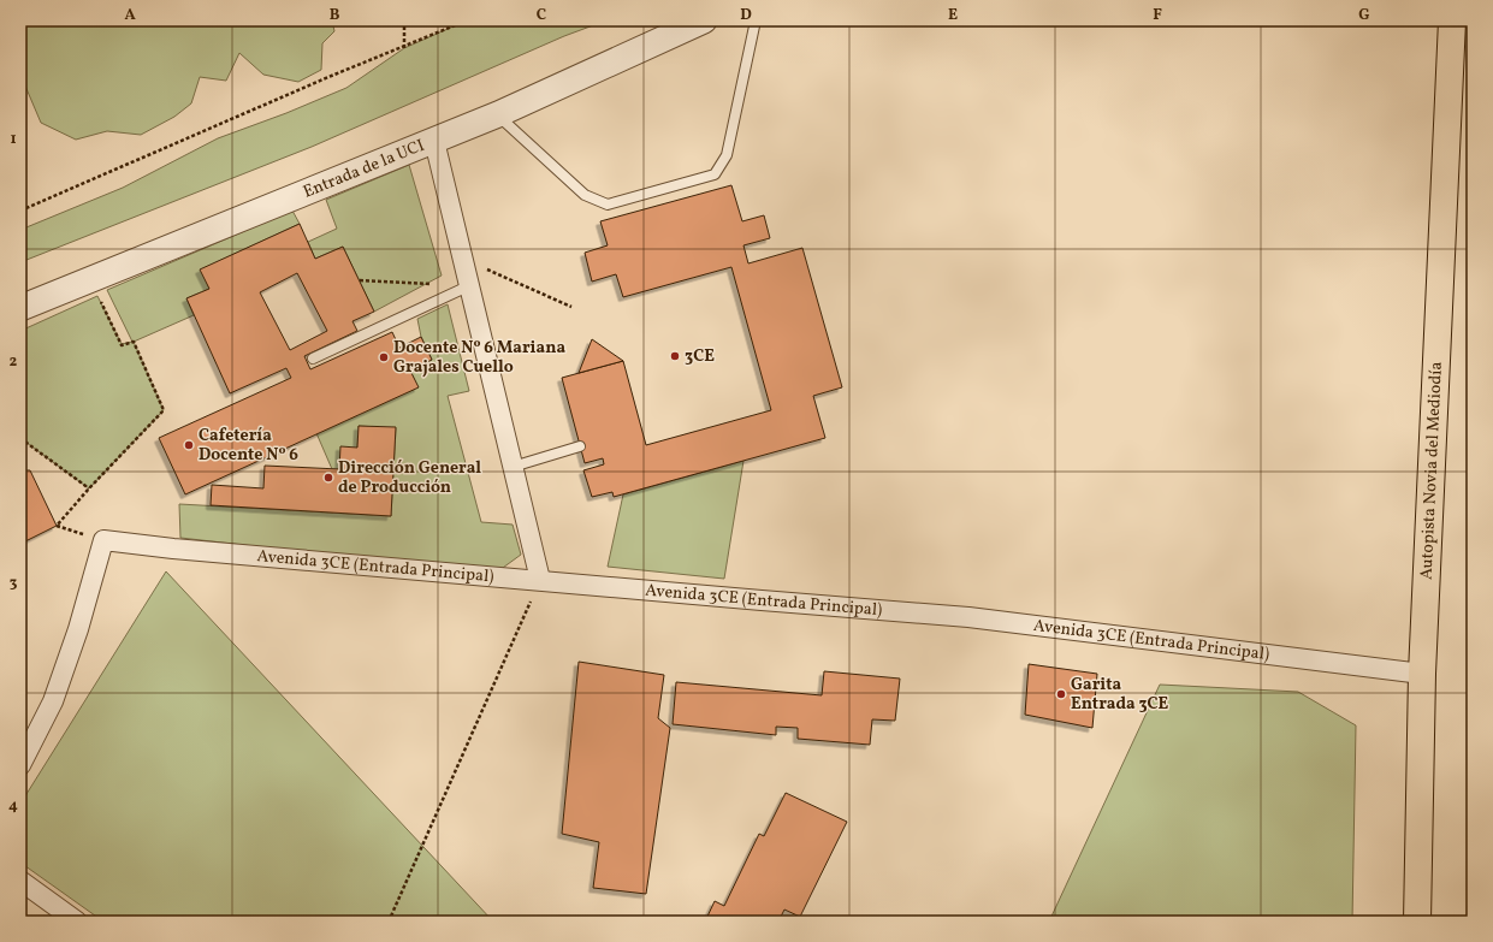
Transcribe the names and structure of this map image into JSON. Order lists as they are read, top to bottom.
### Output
{
  "streets": {
    "highway": ["Autopista Novia del Mediodía"],
    "street": ["Entrada de la UCI", "Avenida 3CE (Entrada Principal)"]
  },
  "crossings": [
    ["Autopista Novia del Mediodía", "Avenida 3CE (Entrada Principal)"]
  ],
  "places": [
    "3CE",
    "Docente Nº 6 Mariana Grajales Cuello",
    "Cafetería Docente Nº 6",
    "Dirección General de Producción",
    "Garita Entrada 3CE"
  ],
  "grid": {
    "columns": [
      "A",
      "B",
      "C",
      "D",
      "E",
      "F",
      "G"
    ],
    "rows": [
      "1",
      "2",
      "3",
      "4"
    ]
  }
}
